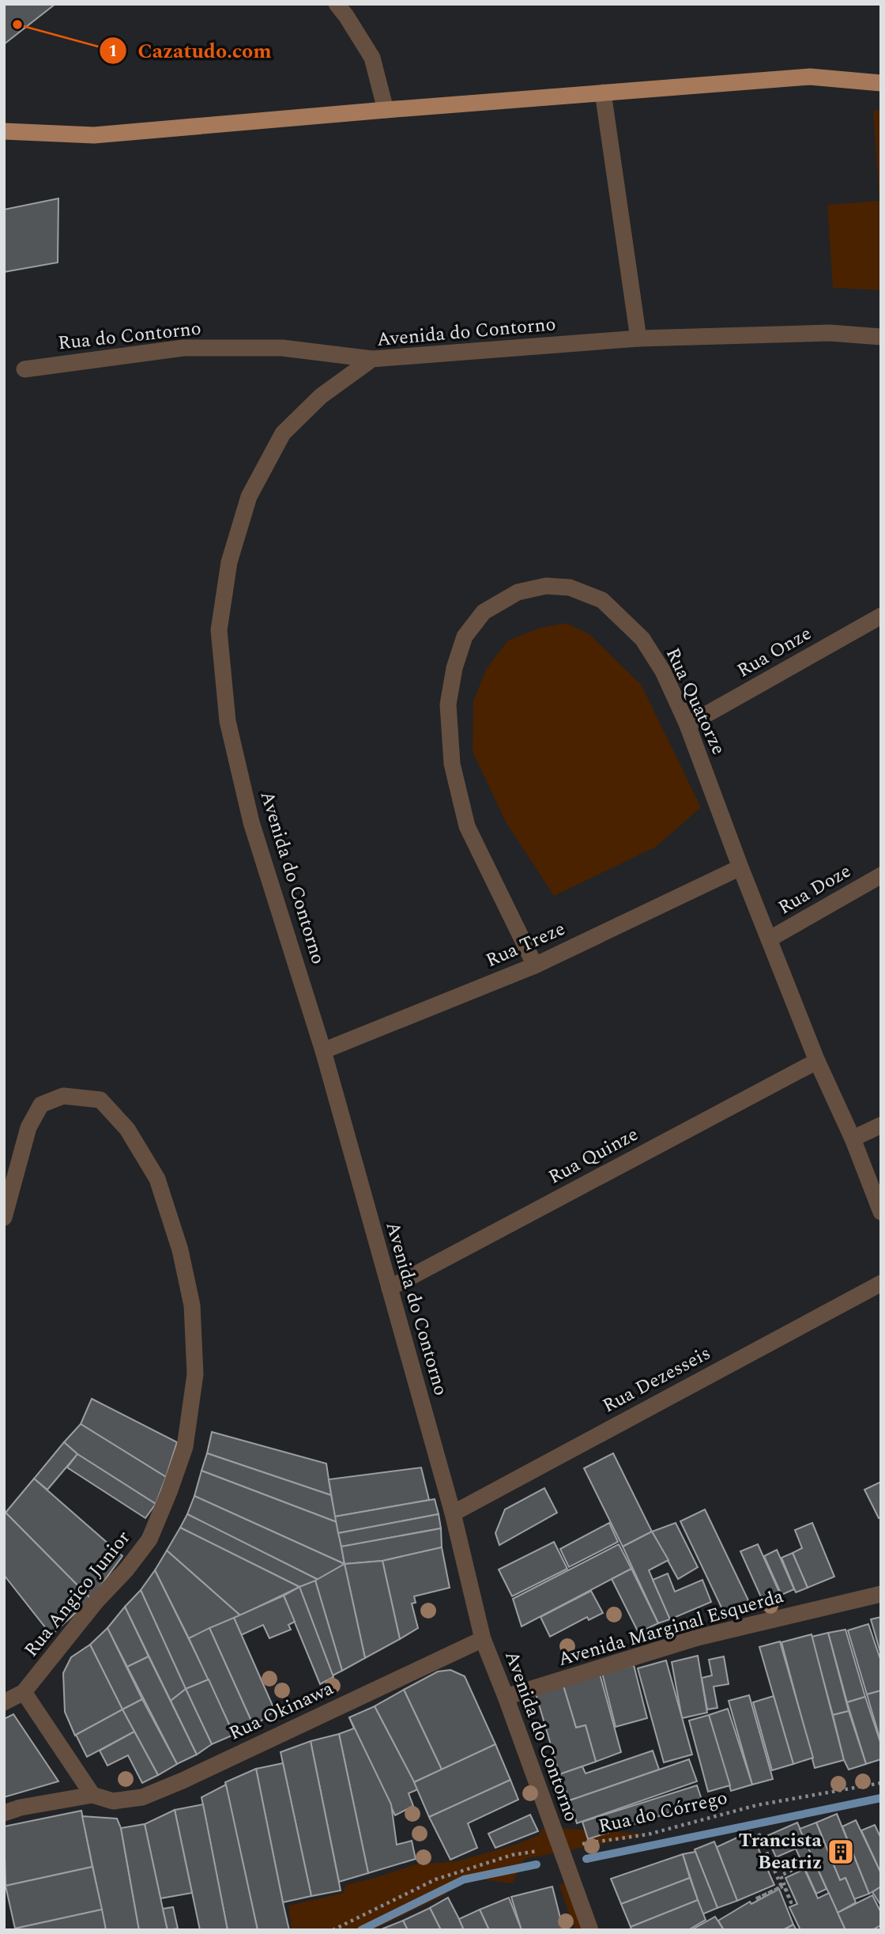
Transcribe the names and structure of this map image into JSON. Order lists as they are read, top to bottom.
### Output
{
  "streets": {
    "street": [
      "Avenida do Contorno",
      "Rua do Contorno",
      "Rua Onze",
      "Rua Quatorze",
      "Rua Doze",
      "Rua Treze",
      "Rua Quinze",
      "Rua Dezesseis",
      "Rua Angico Junior",
      "Avenida Marginal Esquerda",
      "Rua Okinawa"
    ],
    "path": ["Rua do Córrego"]
  },
  "crossings": [
    ["Avenida do Contorno", "Rua do Contorno"],
    ["Avenida do Contorno", "Rua Treze"],
    ["Avenida do Contorno", "Rua Quinze"],
    ["Avenida do Contorno", "Rua Dezesseis"],
    ["Avenida do Contorno", "Avenida Marginal Esquerda"],
    ["Avenida do Contorno", "Rua Okinawa"],
    ["Rua Onze", "Rua Quatorze"],
    ["Rua Quatorze", "Rua Doze"],
    ["Rua Quatorze", "Rua Treze"],
    ["Rua Quatorze", "Rua Quinze"]
  ],
  "places": {
    "other": ["Cazatudo.com"],
    "building": ["Trancista Beatriz"]
  }
}
